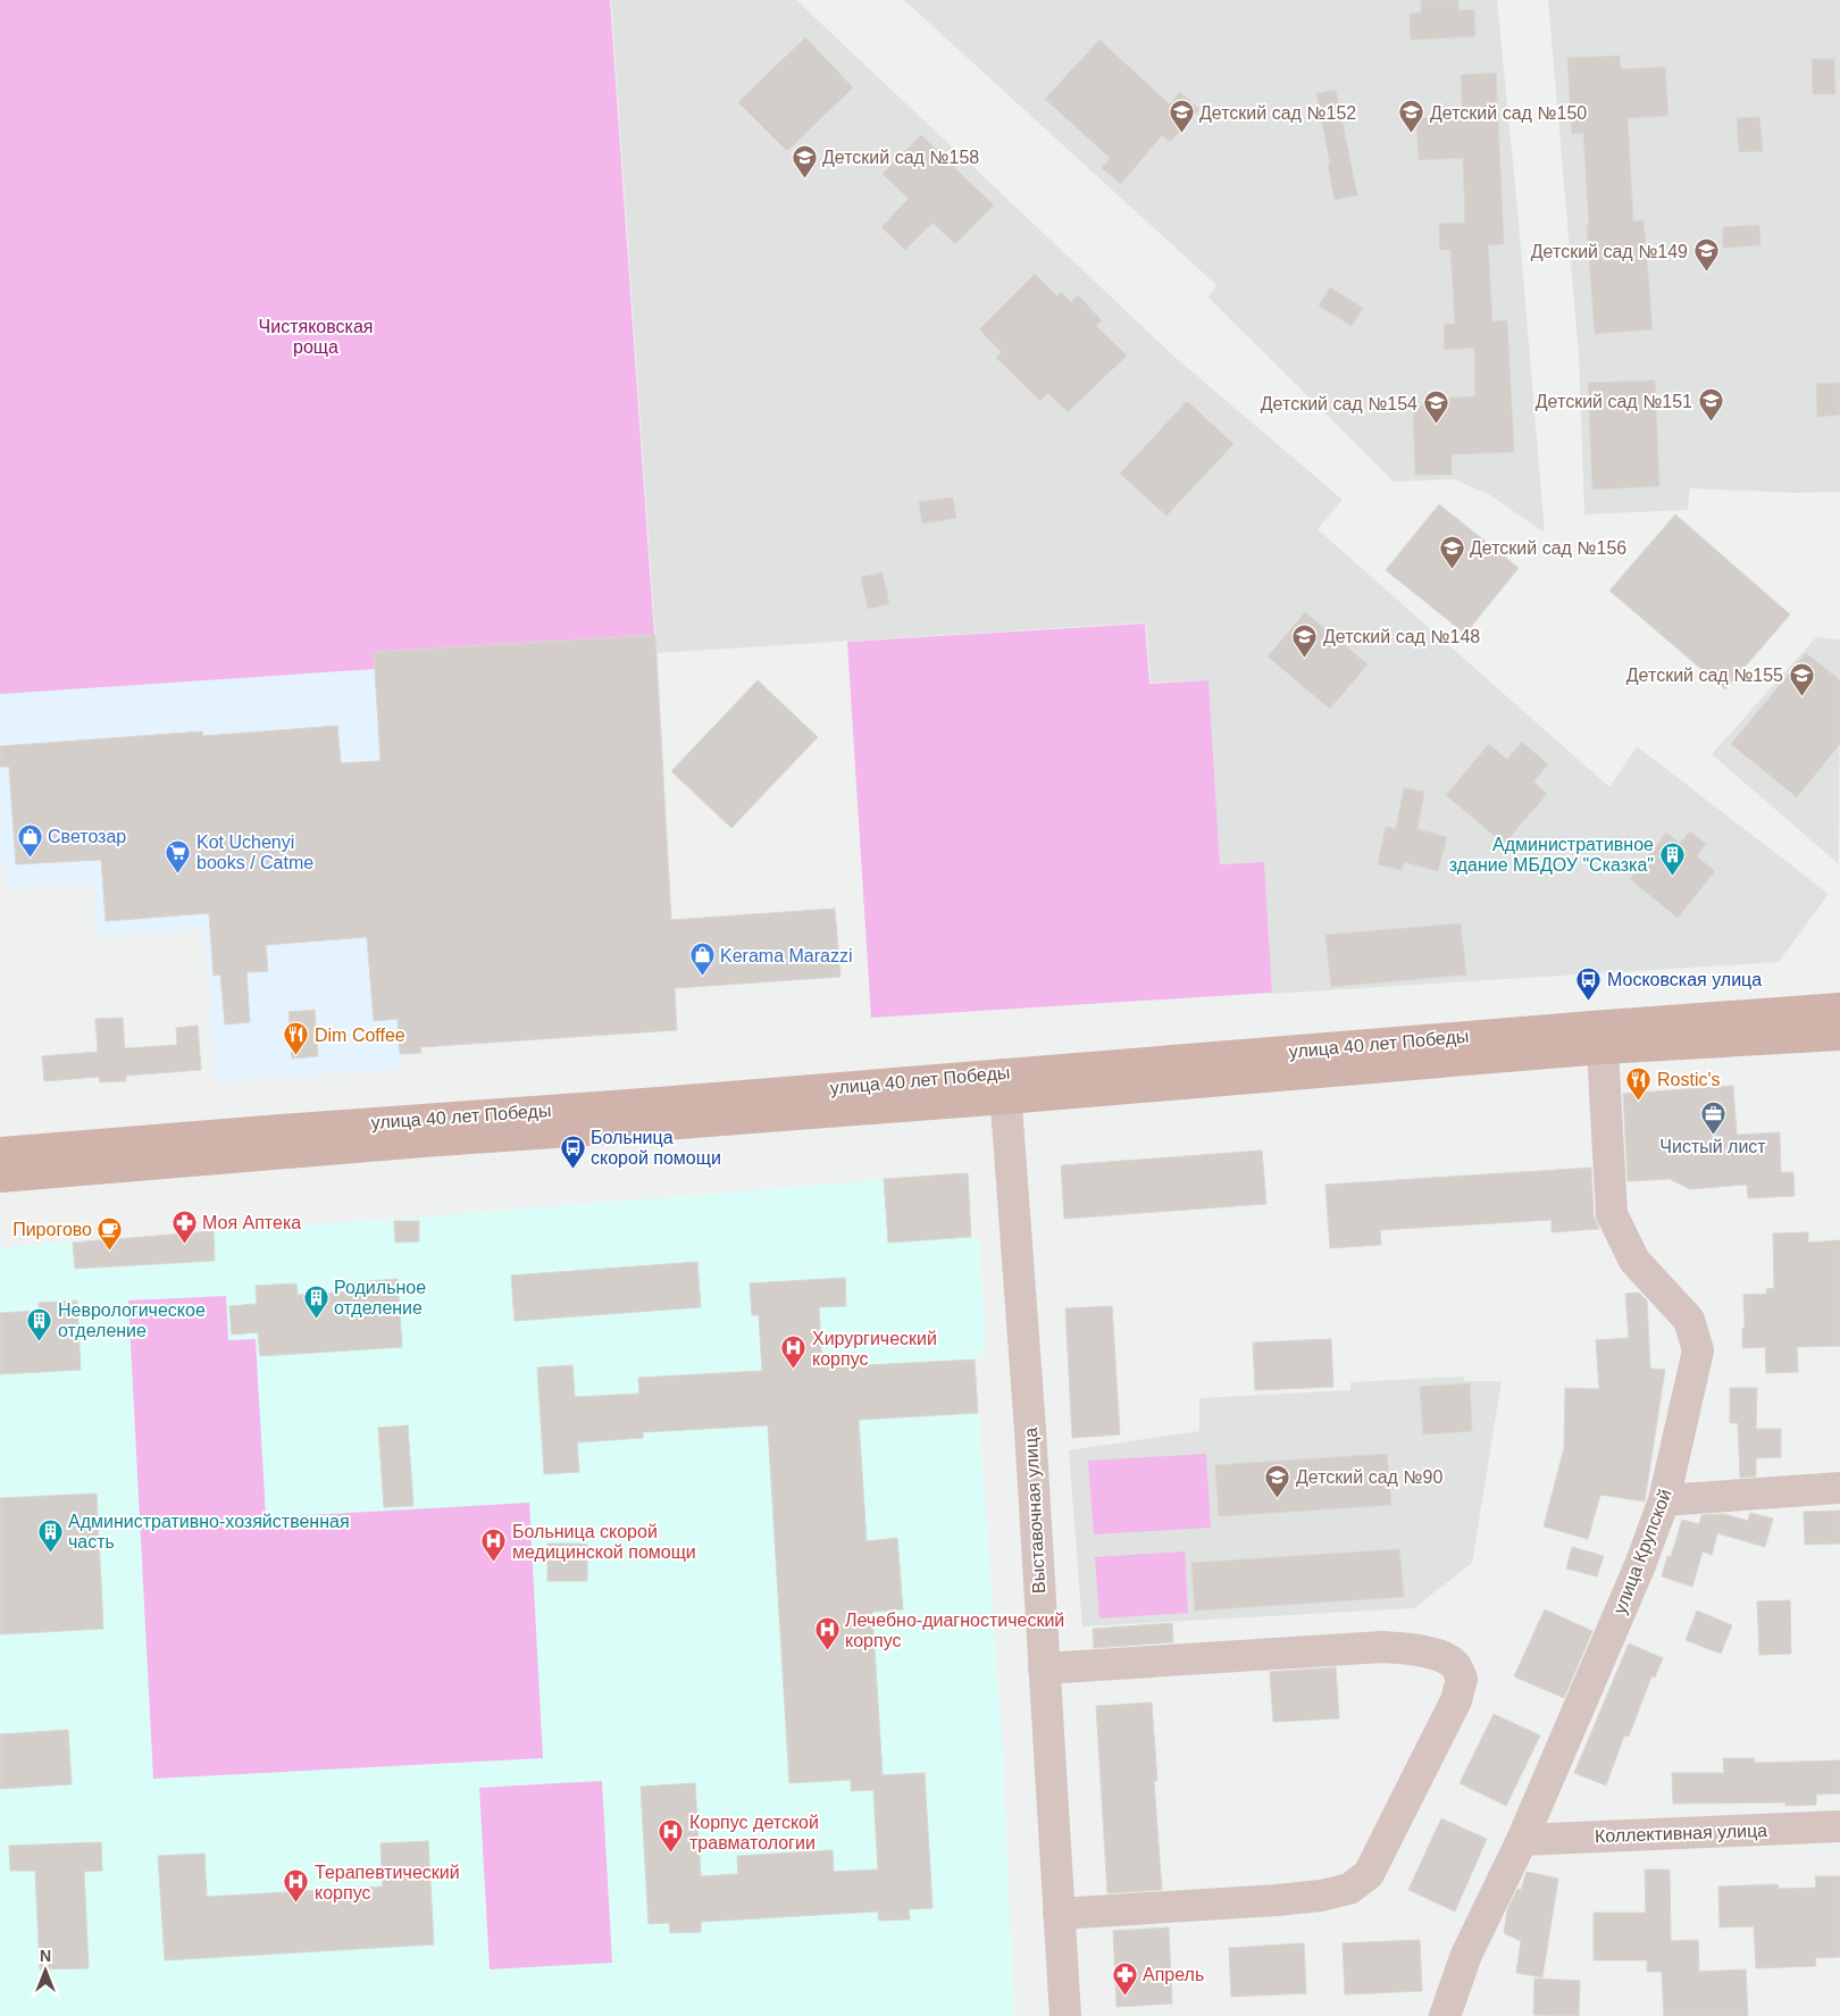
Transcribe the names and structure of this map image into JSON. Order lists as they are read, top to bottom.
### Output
{
  "streets": {
    "main road": ["улица 40 лет Победы"],
    "street": ["Выставочная улица", "улица Крупской", "Коллективная улица"]
  },
  "crossings": [
    ["улица 40 лет Победы", "Выставочная улица"],
    ["улица 40 лет Победы", "улица Крупской"],
    ["улица Крупской", "Коллективная улица"]
  ],
  "parks": ["Чистяковская роща"],
  "places": {
    "school or university": [
      "Детский сад №152",
      "Детский сад №150",
      "Детский сад №158",
      "Детский сад №149",
      "Детский сад №151",
      "Детский сад №154",
      "Детский сад №156",
      "Детский сад №148",
      "Детский сад №155",
      "Детский сад №90"
    ],
    "shop": ["Светозар", "Kerama Marazzi"],
    "supermarket": ["Kot Uchenyi books / Catme"],
    "building": [
      "Административное здание МБДОУ \"Сказка\"",
      "Родильное отделение",
      "Неврологическое отделение",
      "Административно-хозяйственная часть"
    ],
    "bus stop": ["Московская улица", "Больница скорой помощи"],
    "restaurant": ["Dim Coffee", "Rostic's"],
    "office": ["Чистый лист"],
    "pharmacy": ["Моя Аптека", "Апрель"],
    "cafe": ["Пирогово"],
    "hospital": [
      "Хирургический корпус",
      "Больница скорой медицинской помощи",
      "Лечебно-диагностический корпус",
      "Корпус детской травматологии",
      "Терапевтический корпус"
    ]
  },
  "north": "top"
}
